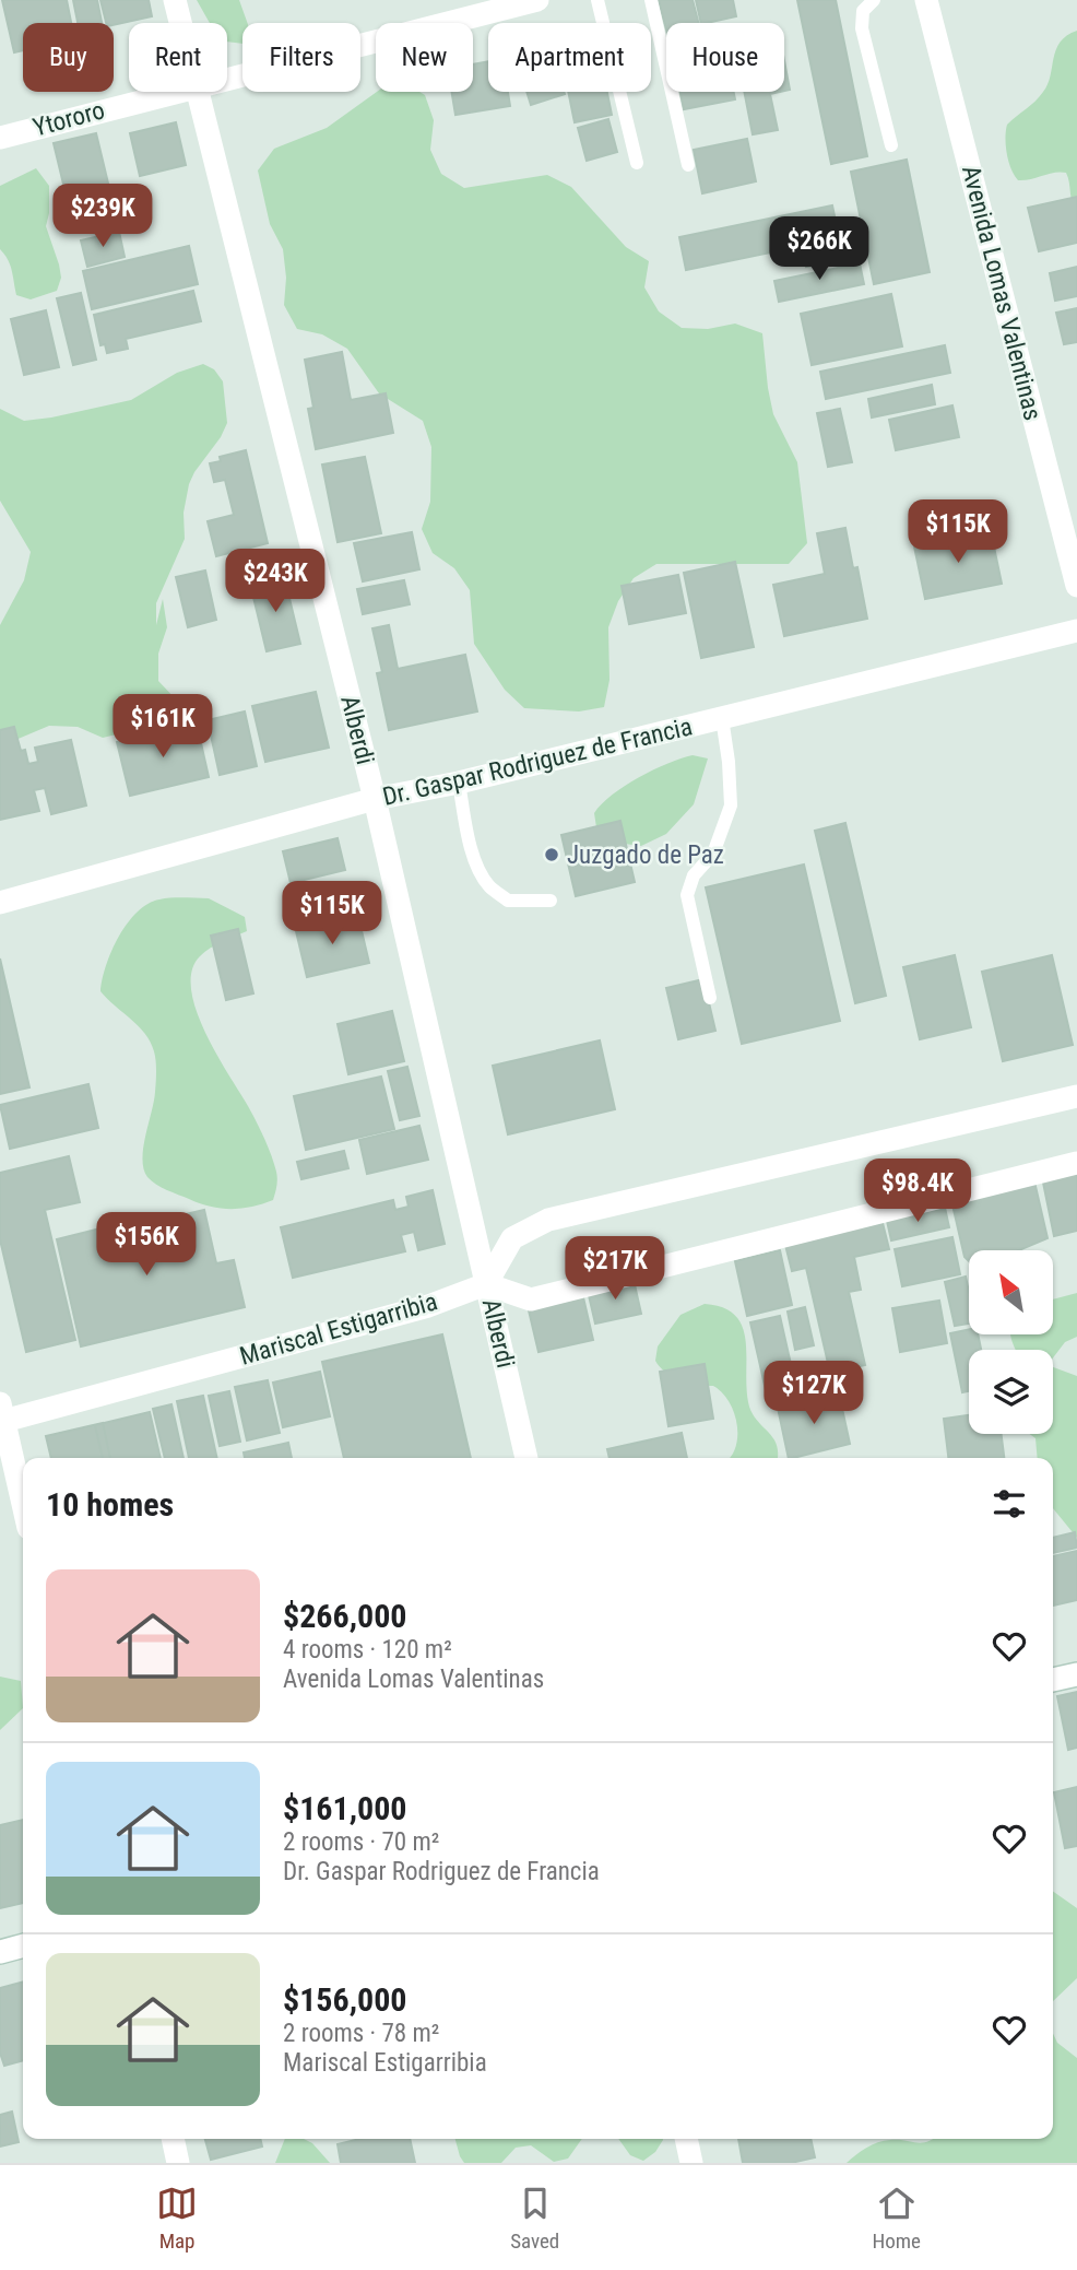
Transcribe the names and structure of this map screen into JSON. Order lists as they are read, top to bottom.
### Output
{
  "streets": {
    "street": [
      "Ytororo",
      "Avenida Lomas Valentinas",
      "Alberdi",
      "Dr. Gaspar Rodriguez de Francia",
      "Mariscal Estigarribia"
    ]
  },
  "crossings": [
    ["Alberdi", "Dr. Gaspar Rodriguez de Francia"],
    ["Alberdi", "Mariscal Estigarribia"]
  ],
  "places": ["Juzgado de Paz"],
  "north": "top left",
  "page": {
    "chip": [
      "Buy",
      "Rent",
      "Filters",
      "New",
      "Apartment",
      "House"
    ],
    "price": [
      "$239K",
      "$266K",
      "$115K",
      "$243K",
      "$161K",
      "$115K",
      "$98.4K",
      "$156K",
      "$217K",
      "$127K"
    ],
    "heading": "10 homes",
    "list": [
      {
        "name": "$266,000",
        "note": "4 rooms · 120 m² · Avenida Lomas Valentinas"
      },
      {
        "name": "$161,000",
        "note": "2 rooms · 70 m² · Dr. Gaspar Rodriguez de Francia"
      },
      {
        "name": "$156,000",
        "note": "2 rooms · 78 m² · Mariscal Estigarribia"
      }
    ],
    "tabs": ["Map", "Saved", "Home"]
  }
}
